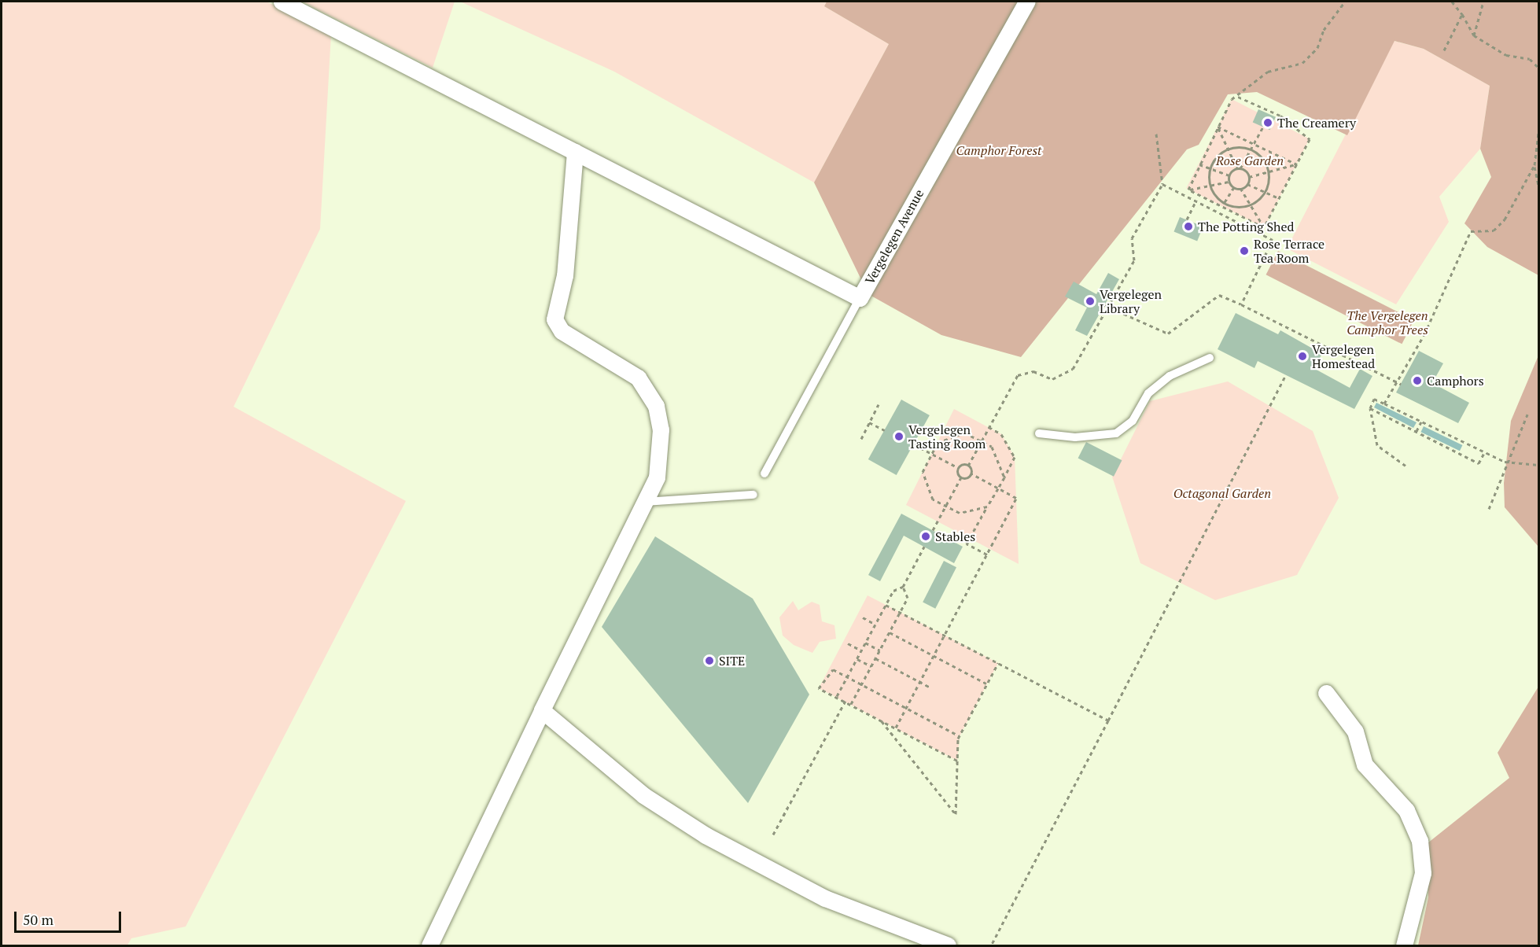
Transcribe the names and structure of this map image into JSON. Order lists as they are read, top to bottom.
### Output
{
  "streets": {
    "street": ["Vergelegen Avenue"]
  },
  "parks": [
    "Camphor Forest",
    "Rose Garden",
    "The Vergelegen Camphor Trees",
    "Octagonal Garden"
  ],
  "places": [
    "The Creamery",
    "The Potting Shed",
    "Rose Terrace Tea Room",
    "Vergelegen Library",
    "Vergelegen Homestead",
    "Camphors",
    "Vergelegen Tasting Room",
    "Stables",
    "SITE"
  ],
  "scale_bar": "50 m"
}
